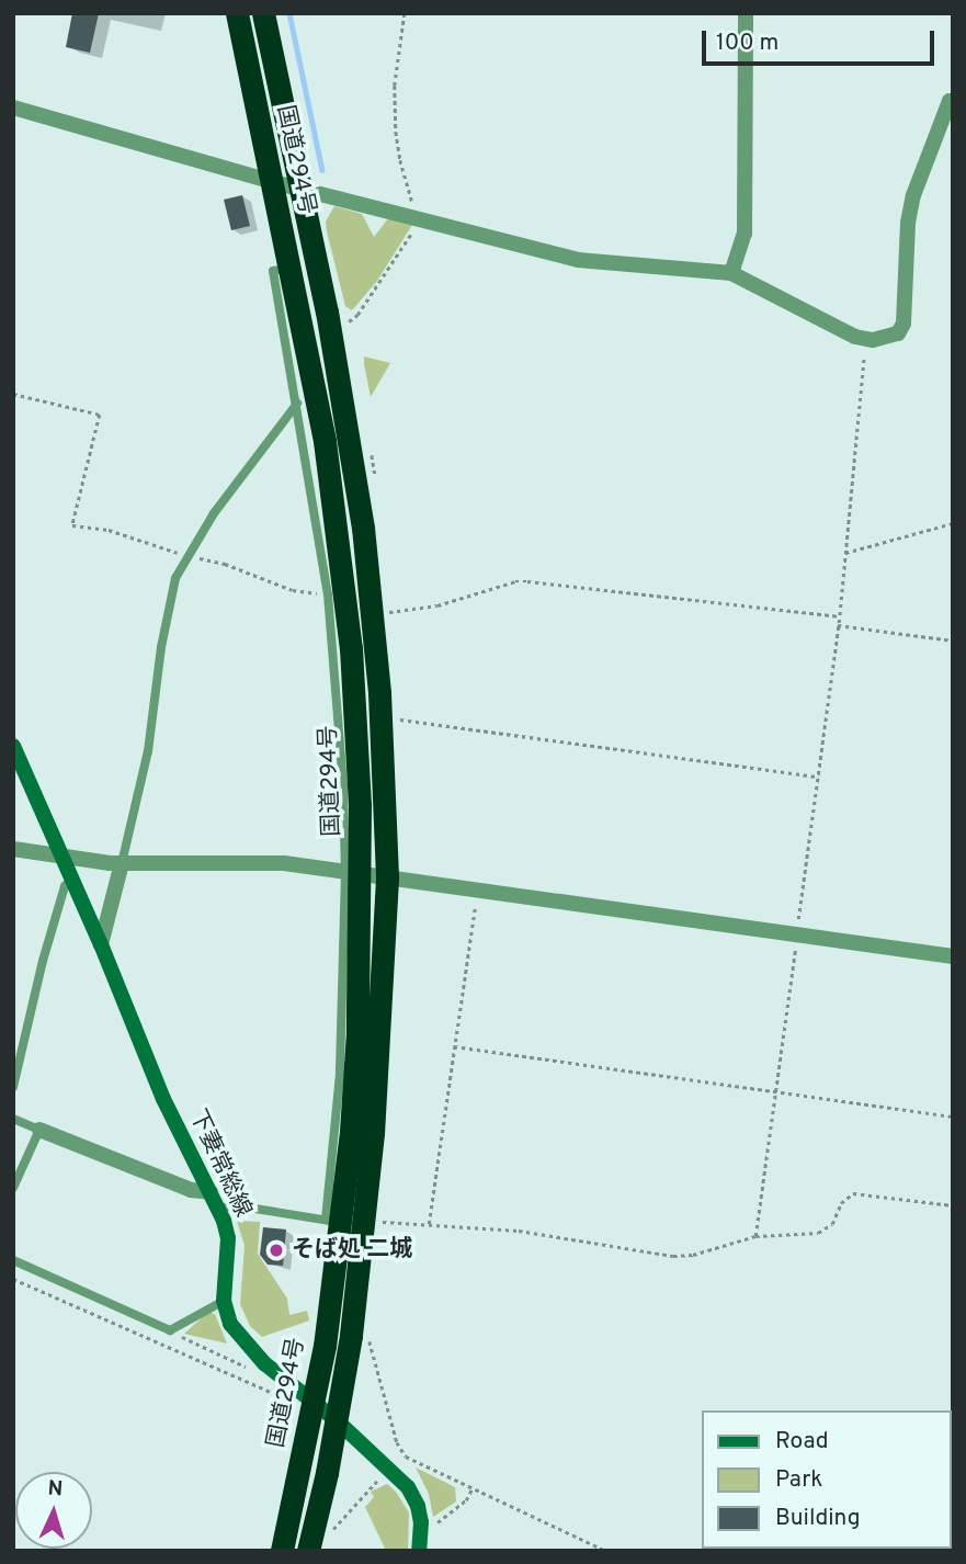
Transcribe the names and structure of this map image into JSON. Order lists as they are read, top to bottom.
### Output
{
  "streets": {
    "highway": ["国道294号"],
    "main road": ["下妻常総線"]
  },
  "crossings": [
    ["国道294号", "下妻常総線"]
  ],
  "places": ["そば処 二城"],
  "legend": ["Road", "Park", "Building"],
  "scale_bar": "100 m",
  "north": "top"
}
